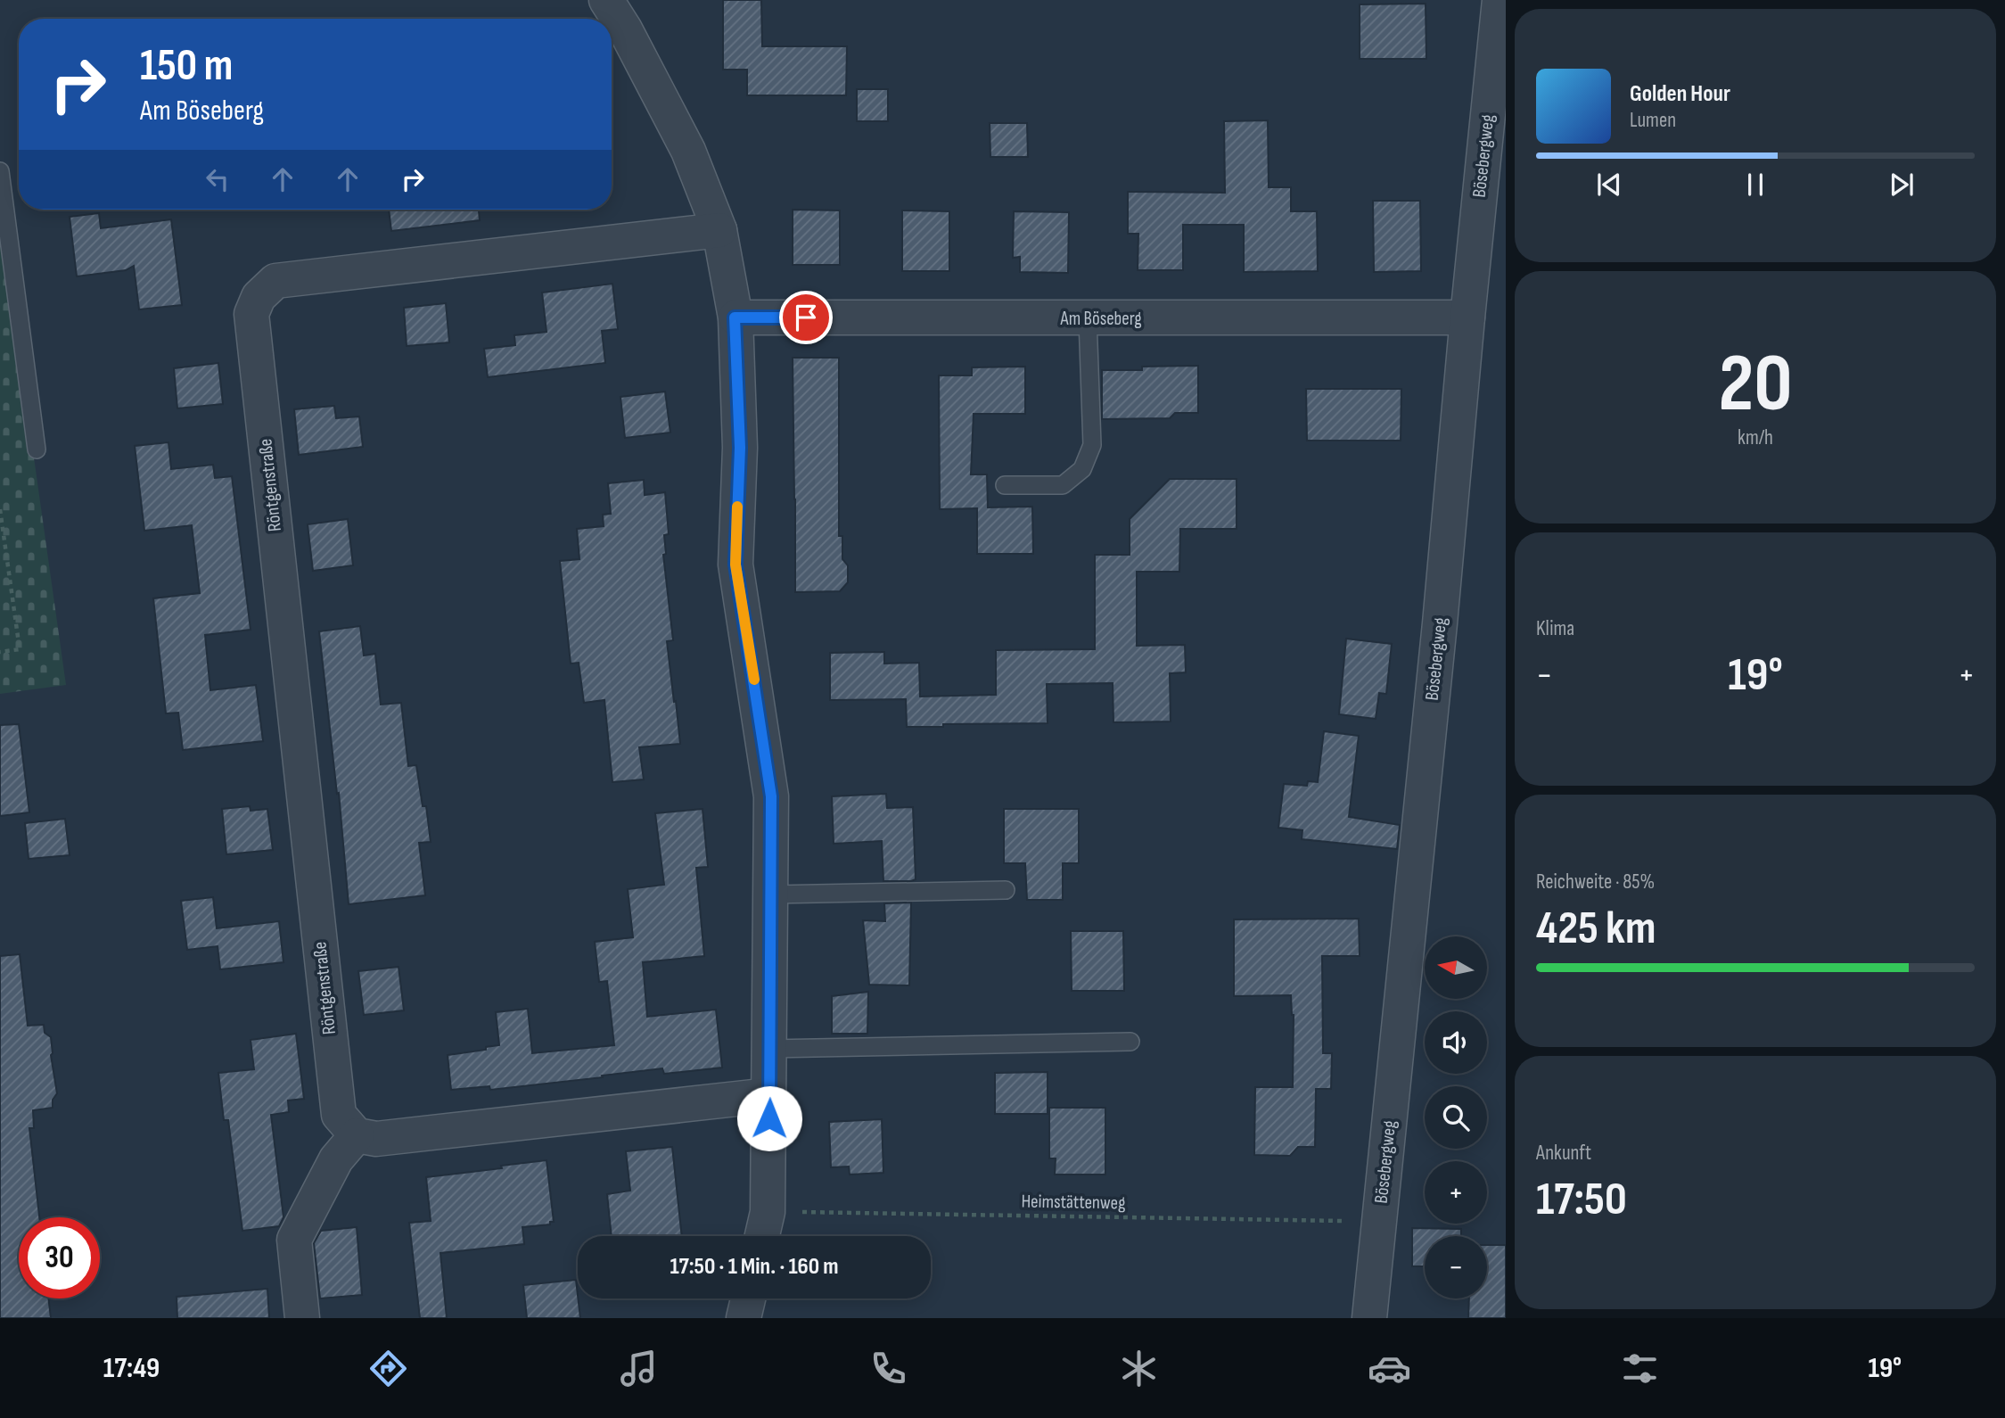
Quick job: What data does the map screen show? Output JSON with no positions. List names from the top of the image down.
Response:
{
  "streets": {
    "street": ["Bösebergweg", "Am Böseberg", "Röntgenstraße"],
    "path": ["Heimstättenweg"]
  },
  "crossings": [
    ["Bösebergweg", "Am Böseberg"],
    ["Bösebergweg", "Heimstättenweg"]
  ],
  "north": "left",
  "page": {
    "turn": ["150 m", "Am Böseberg"],
    "song": ["Golden Hour", "Lumen"],
    "tile": [
      ["20", "km/h"],
      "Klima",
      ["Reichweite · 85%", "425 km"],
      ["Ankunft", "17:50"]
    ],
    "heat": ["−", "19°", "+"],
    "map_buttons": ["+", "−"],
    "limit": "30",
    "trip": "17:50 · 1 Min. · 160 m",
    "tabs": ["17:49", "19°"]
  }
}
